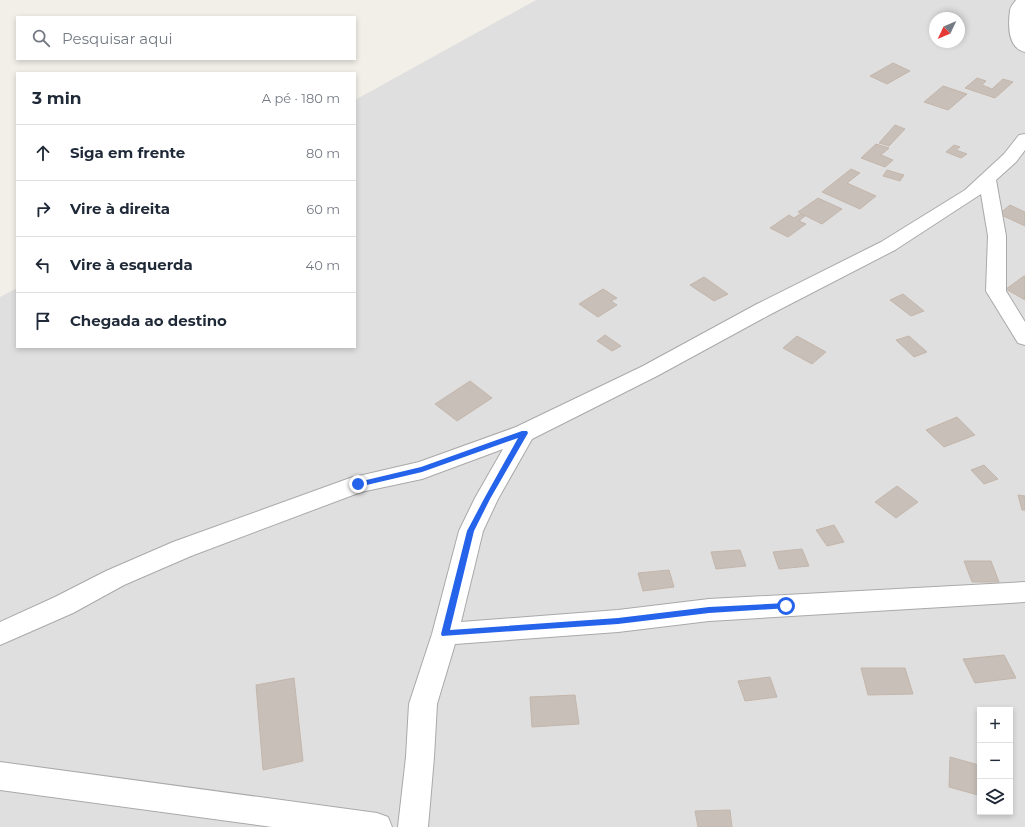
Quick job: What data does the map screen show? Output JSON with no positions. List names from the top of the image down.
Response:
{
  "north": "bottom left",
  "page": {
    "search": "Pesquisar aqui",
    "heading": ["3 min", "A pé · 180 m"],
    "list": [
      ["Siga em frente", "80 m"],
      ["Vire à direita", "60 m"],
      ["Vire à esquerda", "40 m"],
      "Chegada ao destino"
    ],
    "map_buttons": ["+", "−"]
  }
}
